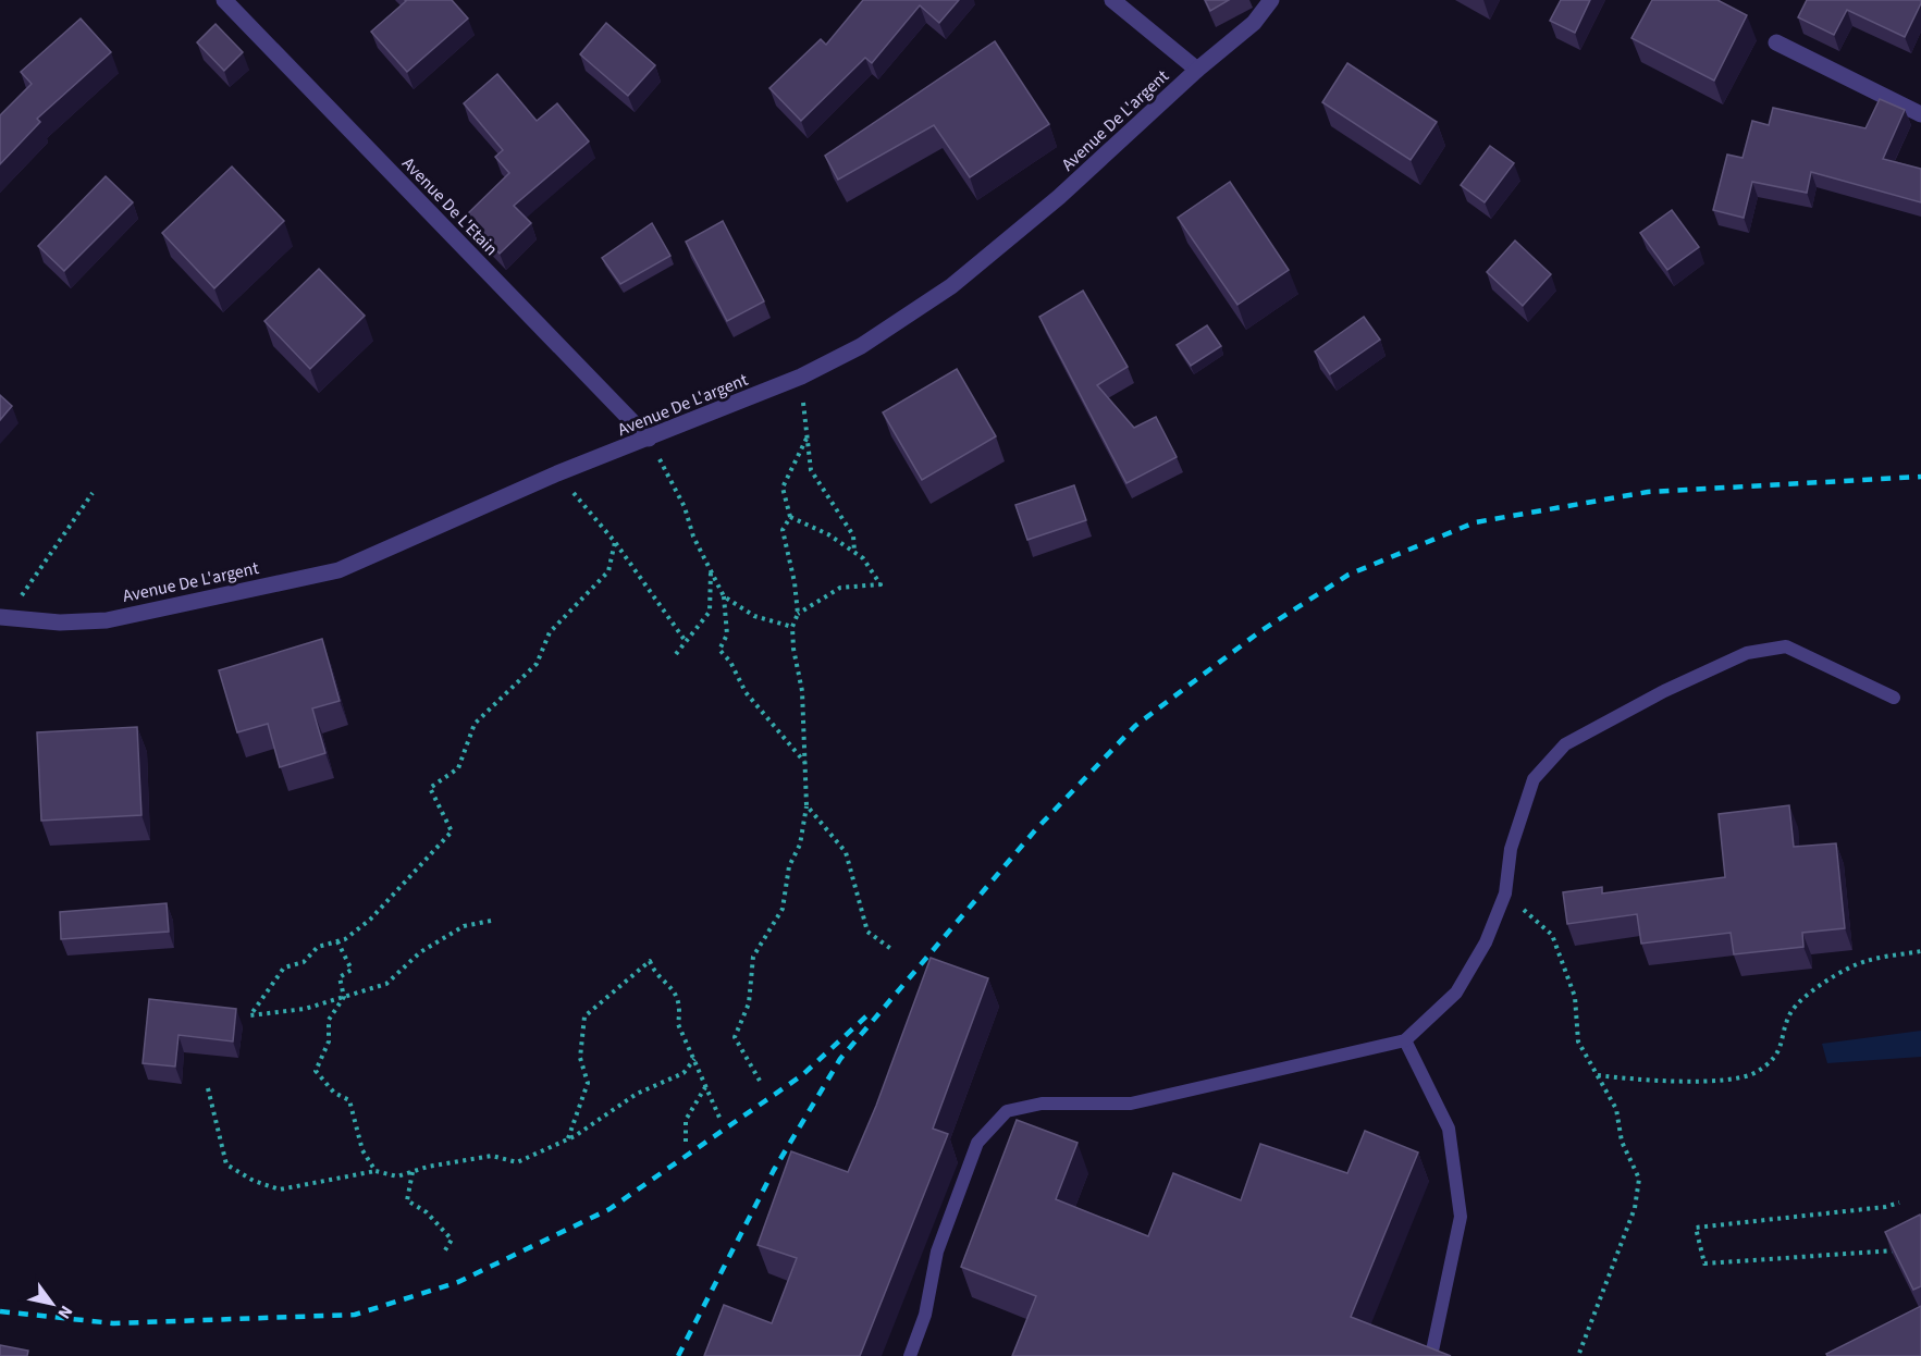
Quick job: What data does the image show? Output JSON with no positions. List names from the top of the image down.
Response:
{
  "streets": {
    "street": ["Avenue De L'argent", "Avenue De L'Etain"]
  },
  "crossings": [
    ["Avenue De L'argent", "Avenue De L'Etain"]
  ],
  "north": "bottom right"
}
